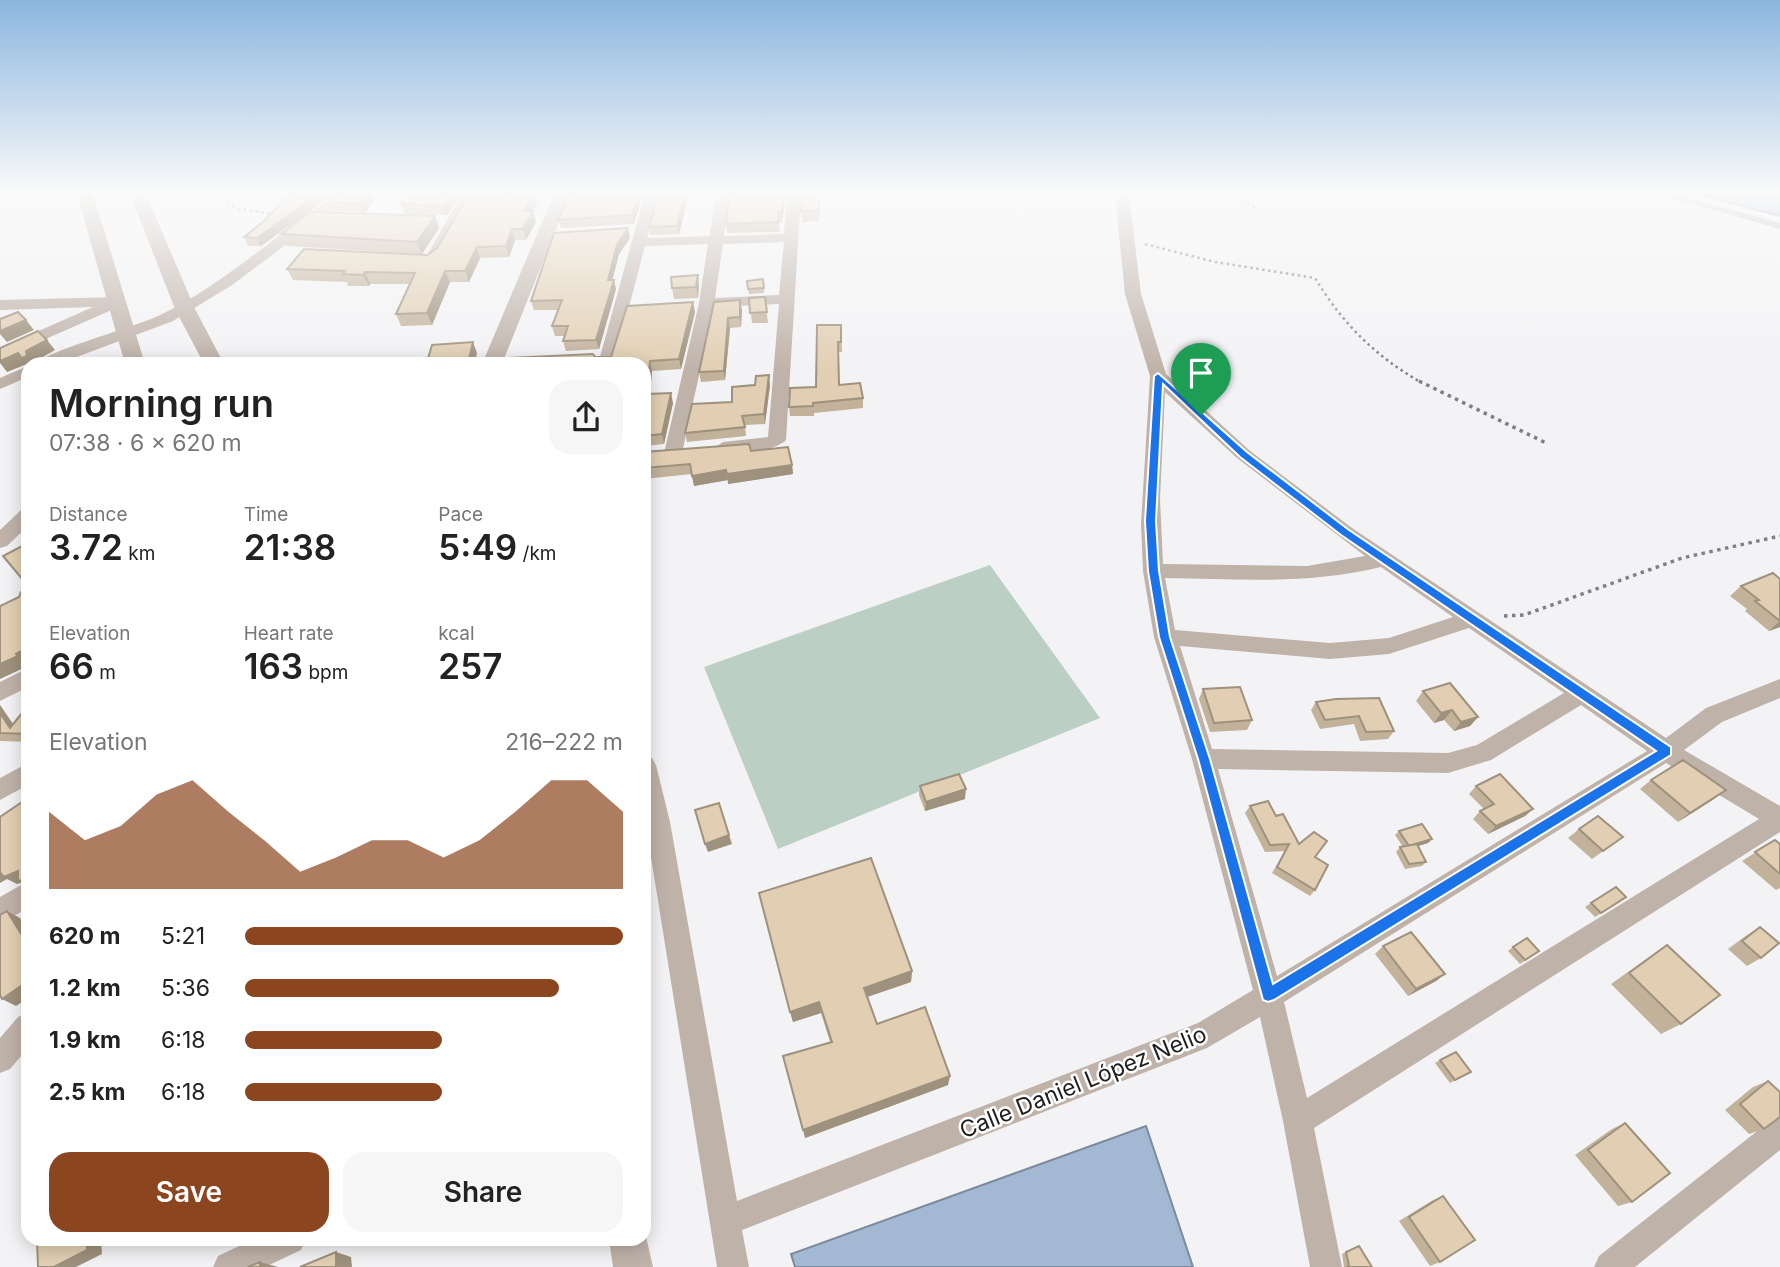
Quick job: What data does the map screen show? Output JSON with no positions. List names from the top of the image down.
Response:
{
  "streets": {
    "street": ["Calle Daniel López Nelio"]
  },
  "page": {
    "heading": ["Morning run", "07:38 · 6 × 620 m"],
    "stats": [
      ["Distance", "3.72 km"],
      ["Time", "21:38"],
      ["Pace", "5:49 /km"],
      ["Elevation", "66 m"],
      ["Heart rate", "163 bpm"],
      ["kcal", "257"]
    ],
    "chart": ["Elevation", "216–222 m"],
    "list": [
      {
        "name": "620 m",
        "note": "5:21"
      },
      {
        "name": "1.2 km",
        "note": "5:36"
      },
      {
        "name": "1.9 km",
        "note": "6:18"
      },
      {
        "name": "2.5 km",
        "note": "6:18"
      }
    ],
    "buttons": ["Save", "Share"]
  }
}
